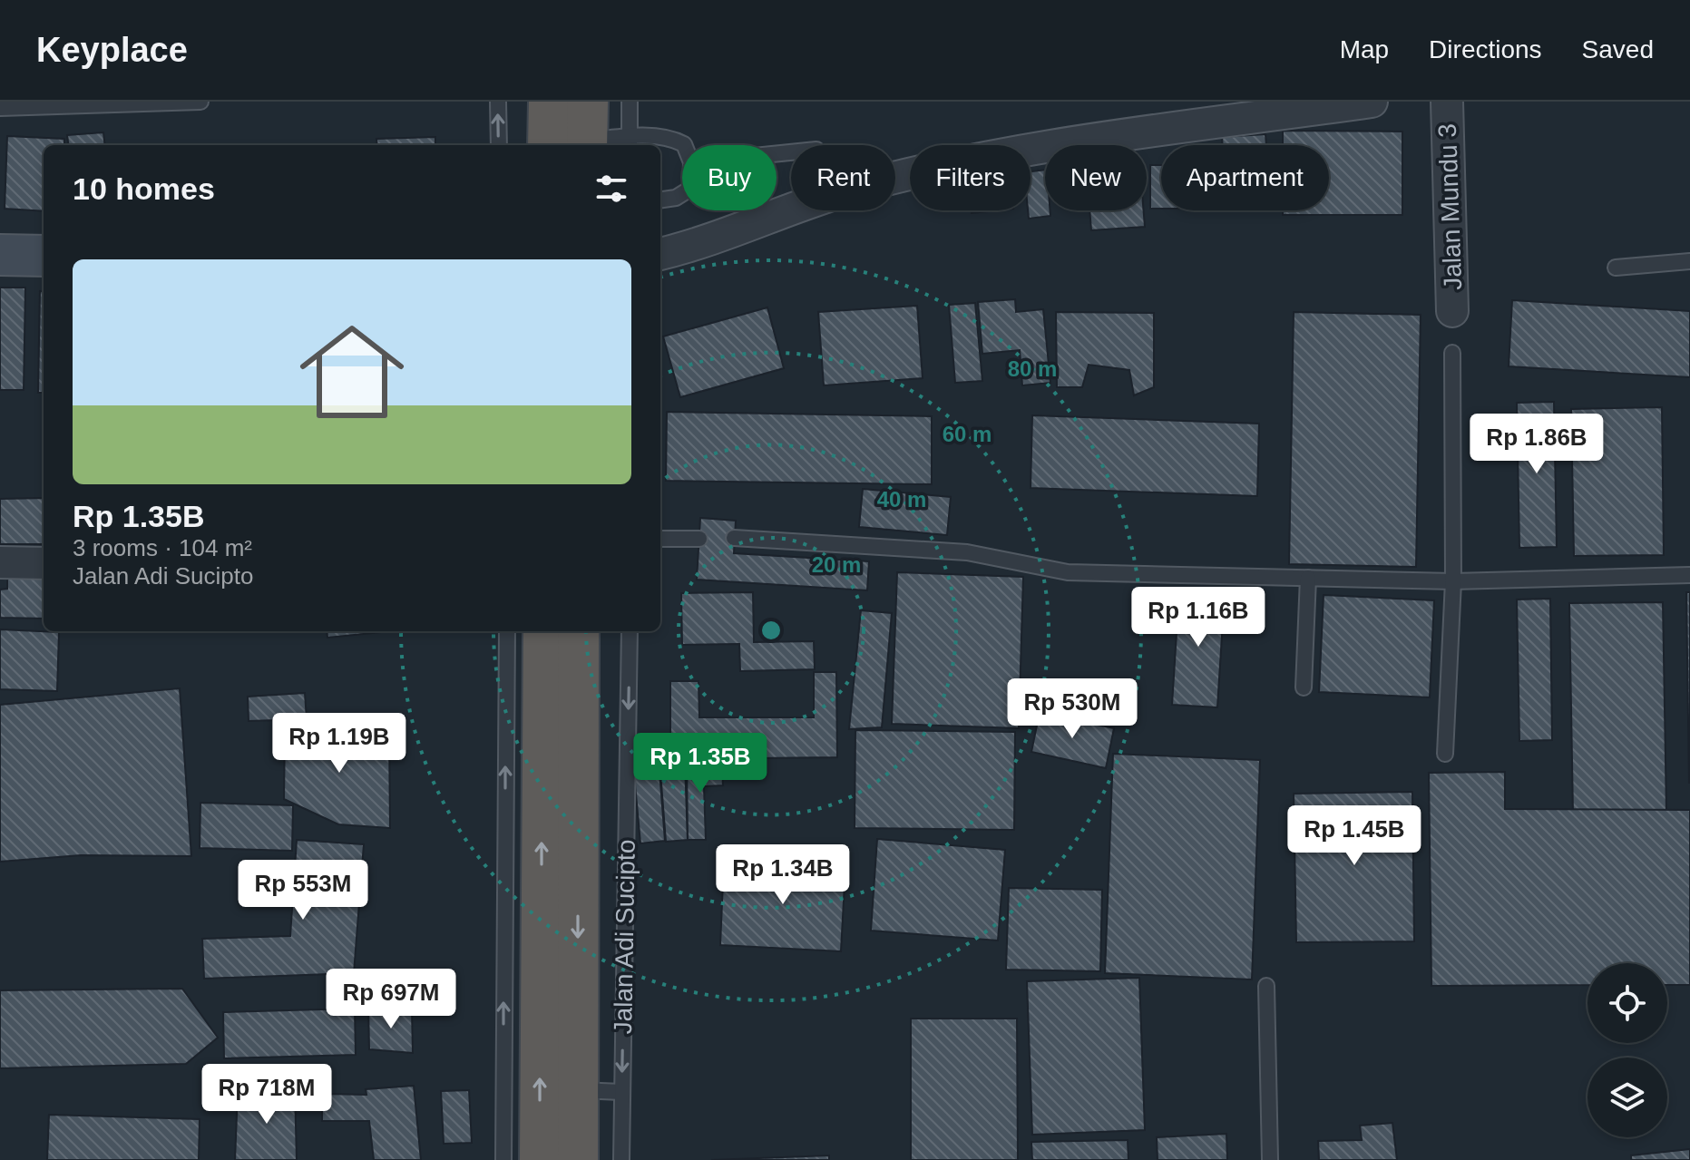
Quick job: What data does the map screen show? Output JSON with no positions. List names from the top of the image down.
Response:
{
  "streets": {
    "highway": ["Jalan Adi Sucipto"],
    "street": ["Jalan Mundu 3"]
  },
  "page": {
    "header": "Keyplace",
    "nav": ["Map", "Directions", "Saved"],
    "chip": [
      "Buy",
      "Rent",
      "Filters",
      "New",
      "Apartment"
    ],
    "heading": "10 homes",
    "list": [
      {
        "name": "Rp 1.35B",
        "note": "3 rooms · 104 m² · Jalan Adi Sucipto"
      }
    ],
    "price": [
      "Rp 1.86B",
      "Rp 1.16B",
      "Rp 530M",
      "Rp 1.19B",
      "Rp 1.35B",
      "Rp 1.45B",
      "Rp 1.34B",
      "Rp 553M",
      "Rp 697M",
      "Rp 718M"
    ]
  },
  "rings": [
    "80 m",
    "60 m",
    "40 m",
    "20 m"
  ]
}
